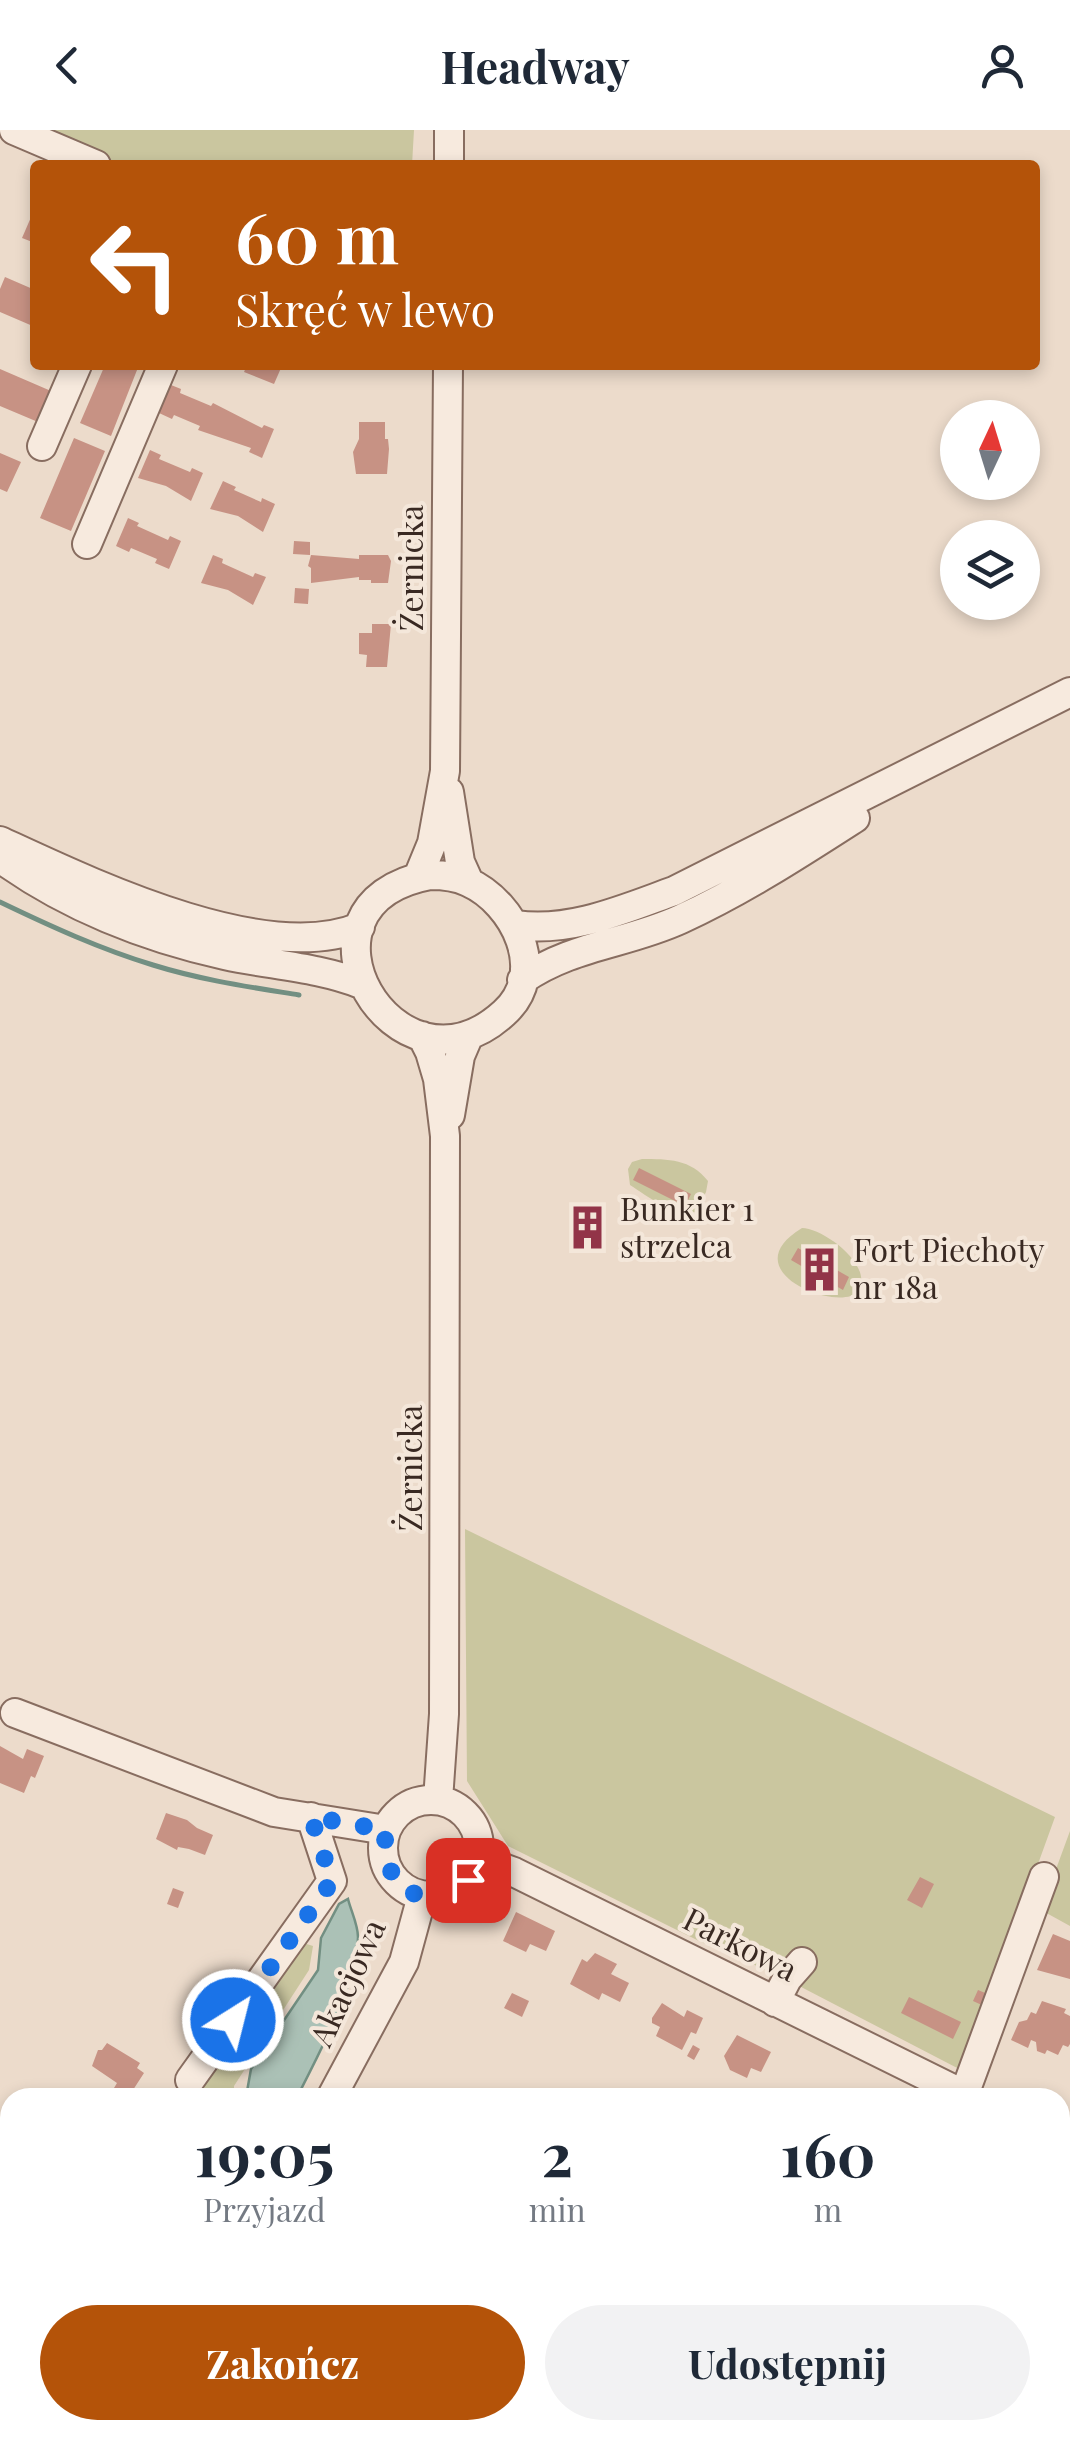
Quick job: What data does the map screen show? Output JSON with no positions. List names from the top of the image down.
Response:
{
  "streets": {
    "street": ["Żernicka", "Parkowa", "Akacjowa"]
  },
  "crossings": [
    ["Żernicka", "Parkowa"],
    ["Żernicka", "Akacjowa"],
    ["Parkowa", "Akacjowa"]
  ],
  "places": {
    "building": ["Bunkier 1 strzelca", "Fort Piechoty nr 18a"]
  },
  "north": "top",
  "page": {
    "header": "Headway",
    "turn": ["60 m", "Skręć w lewo"],
    "eta": [
      "19:05",
      "Przyjazd",
      "2",
      "min",
      "160",
      "m"
    ],
    "buttons": ["Zakończ", "Udostępnij"]
  }
}
